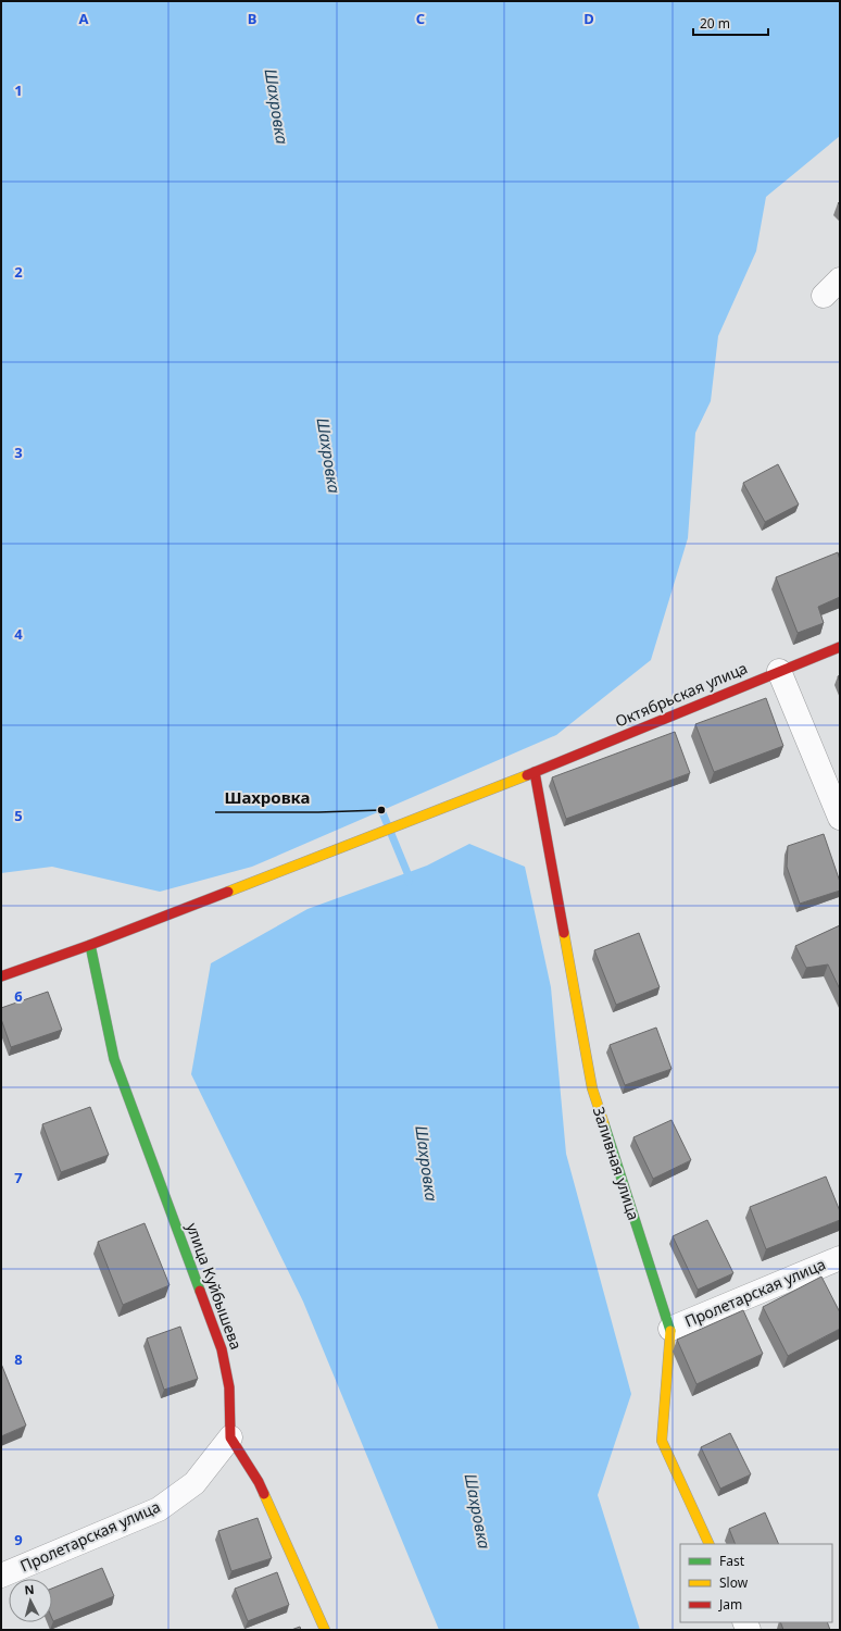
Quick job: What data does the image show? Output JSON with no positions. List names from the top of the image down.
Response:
{
  "streets": {
    "street": [
      "Октябрьская улица",
      "Заливная улица",
      "улица Куйбышева",
      "Пролетарская улица"
    ]
  },
  "crossings": [
    ["Октябрьская улица", "Заливная улица"],
    ["Октябрьская улица", "улица Куйбышева"],
    ["Заливная улица", "Пролетарская улица"],
    ["улица Куйбышева", "Пролетарская улица"]
  ],
  "water": ["Шахровка"],
  "places": ["Шахровка"],
  "legend": ["Fast", "Slow", "Jam"],
  "scale_bar": "20 m",
  "north": "top",
  "grid": {
    "columns": [
      "A",
      "B",
      "C",
      "D"
    ],
    "rows": [
      "1",
      "2",
      "3",
      "4",
      "5",
      "6",
      "7",
      "8",
      "9"
    ]
  }
}
